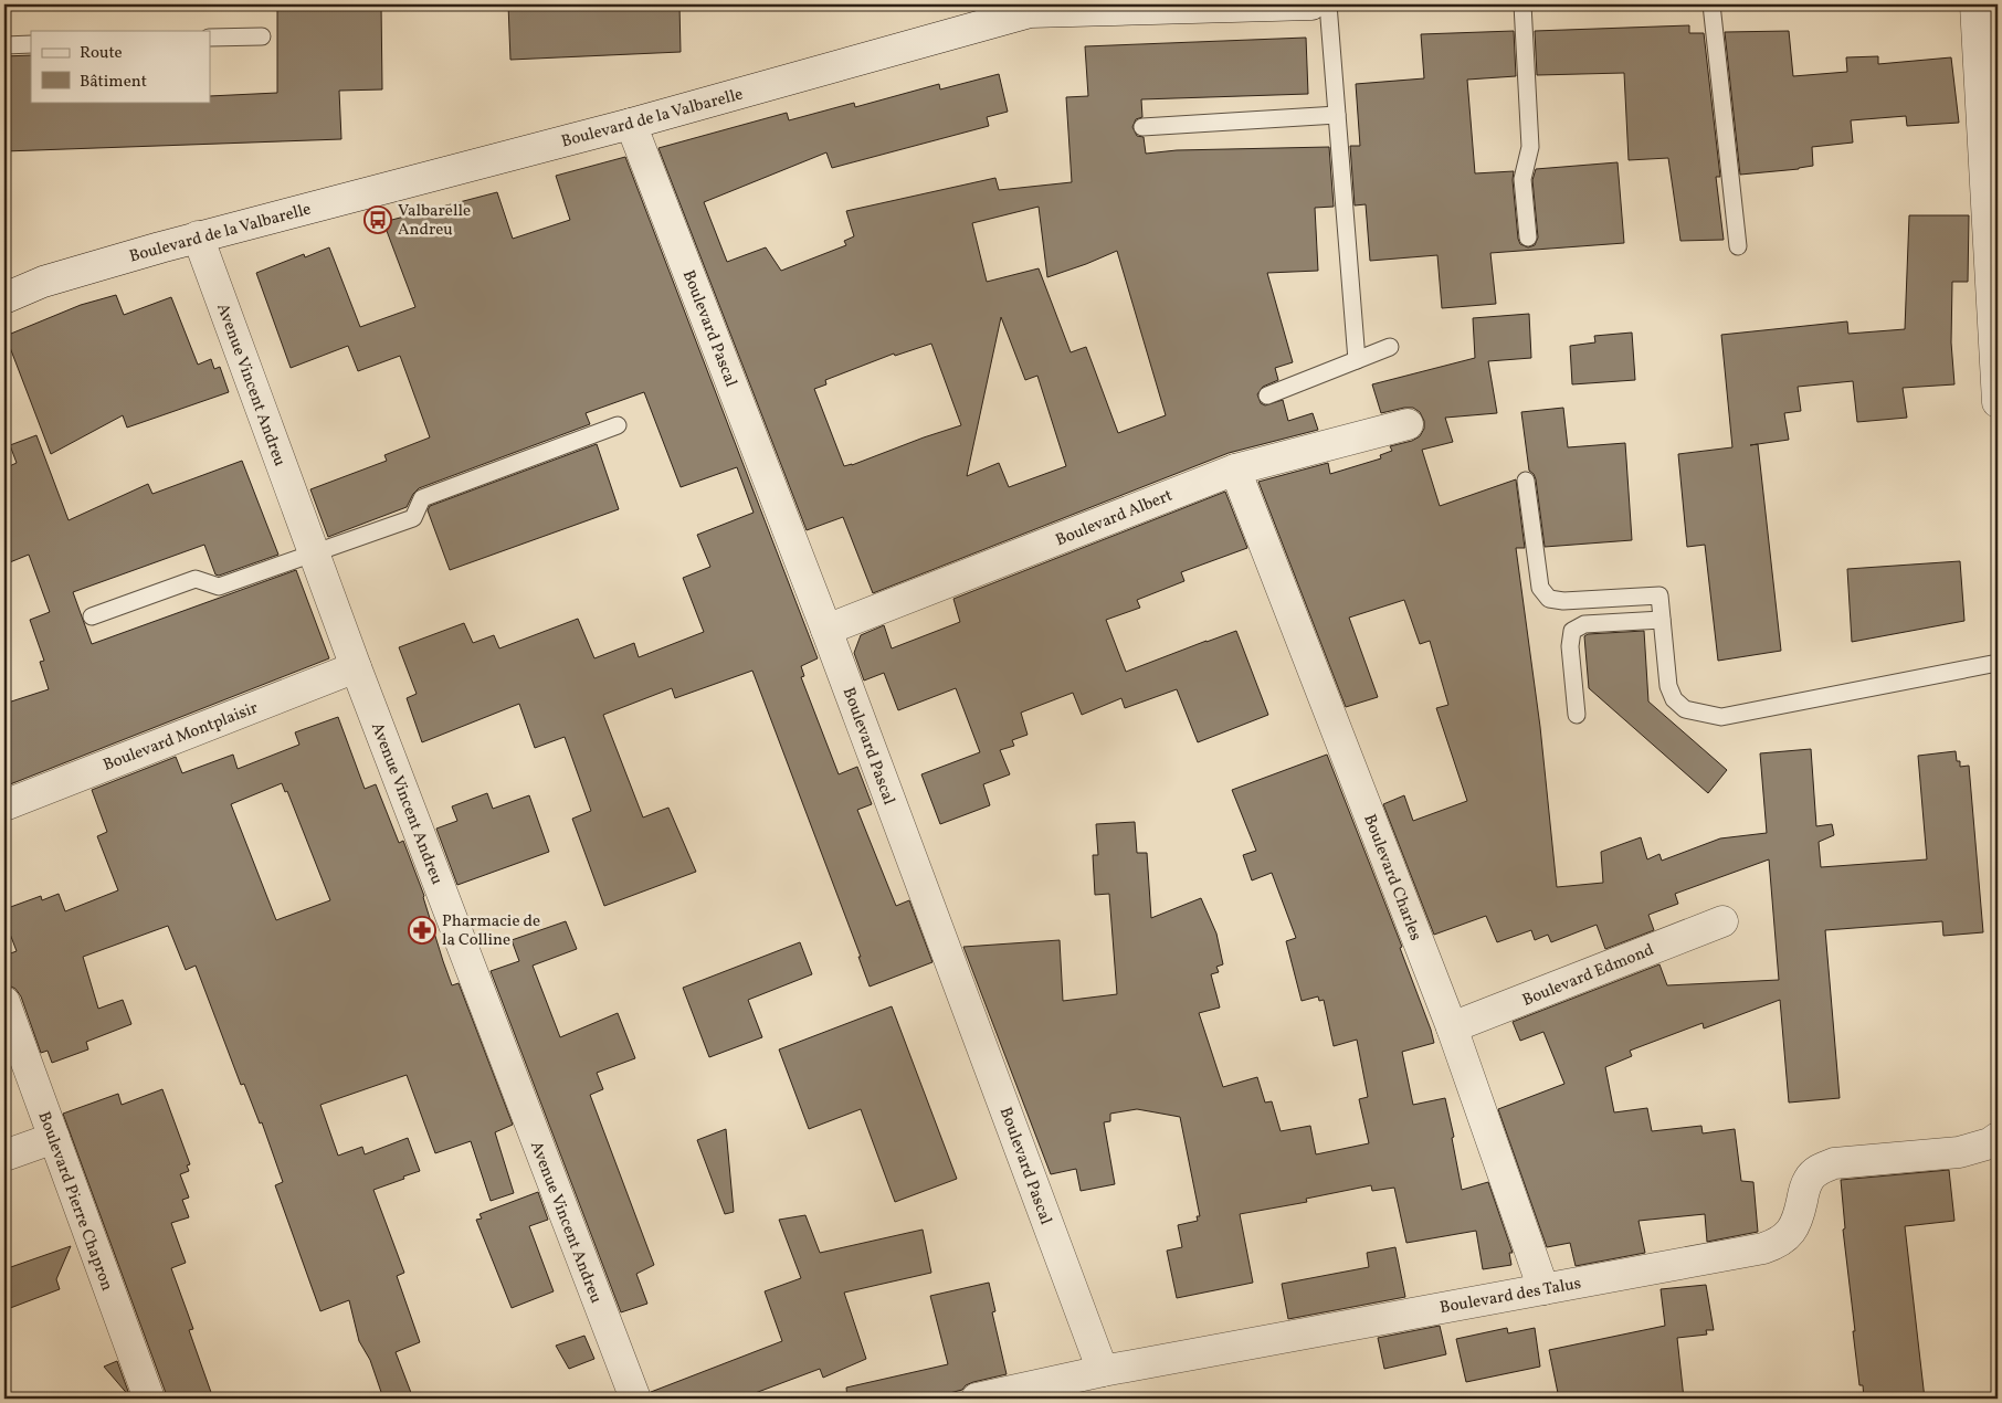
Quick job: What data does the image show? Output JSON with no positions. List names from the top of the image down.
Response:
{
  "streets": {
    "street": [
      "Boulevard de la Valbarelle",
      "Boulevard Pascal",
      "Avenue Vincent Andreu",
      "Boulevard Albert",
      "Boulevard Montplaisir",
      "Boulevard Charles",
      "Boulevard Edmond",
      "Boulevard Pierre Chapron",
      "Boulevard des Talus"
    ]
  },
  "crossings": [
    ["Boulevard de la Valbarelle", "Boulevard Pascal"],
    ["Boulevard de la Valbarelle", "Avenue Vincent Andreu"],
    ["Boulevard Pascal", "Boulevard Albert"],
    ["Boulevard Pascal", "Boulevard des Talus"],
    ["Avenue Vincent Andreu", "Boulevard Montplaisir"],
    ["Boulevard Albert", "Boulevard Charles"],
    ["Boulevard Charles", "Boulevard Edmond"],
    ["Boulevard Charles", "Boulevard des Talus"]
  ],
  "places": {
    "bus stop": ["Valbarelle Andreu"],
    "pharmacy": ["Pharmacie de la Colline"]
  },
  "legend": ["Route", "Bâtiment"]
}
